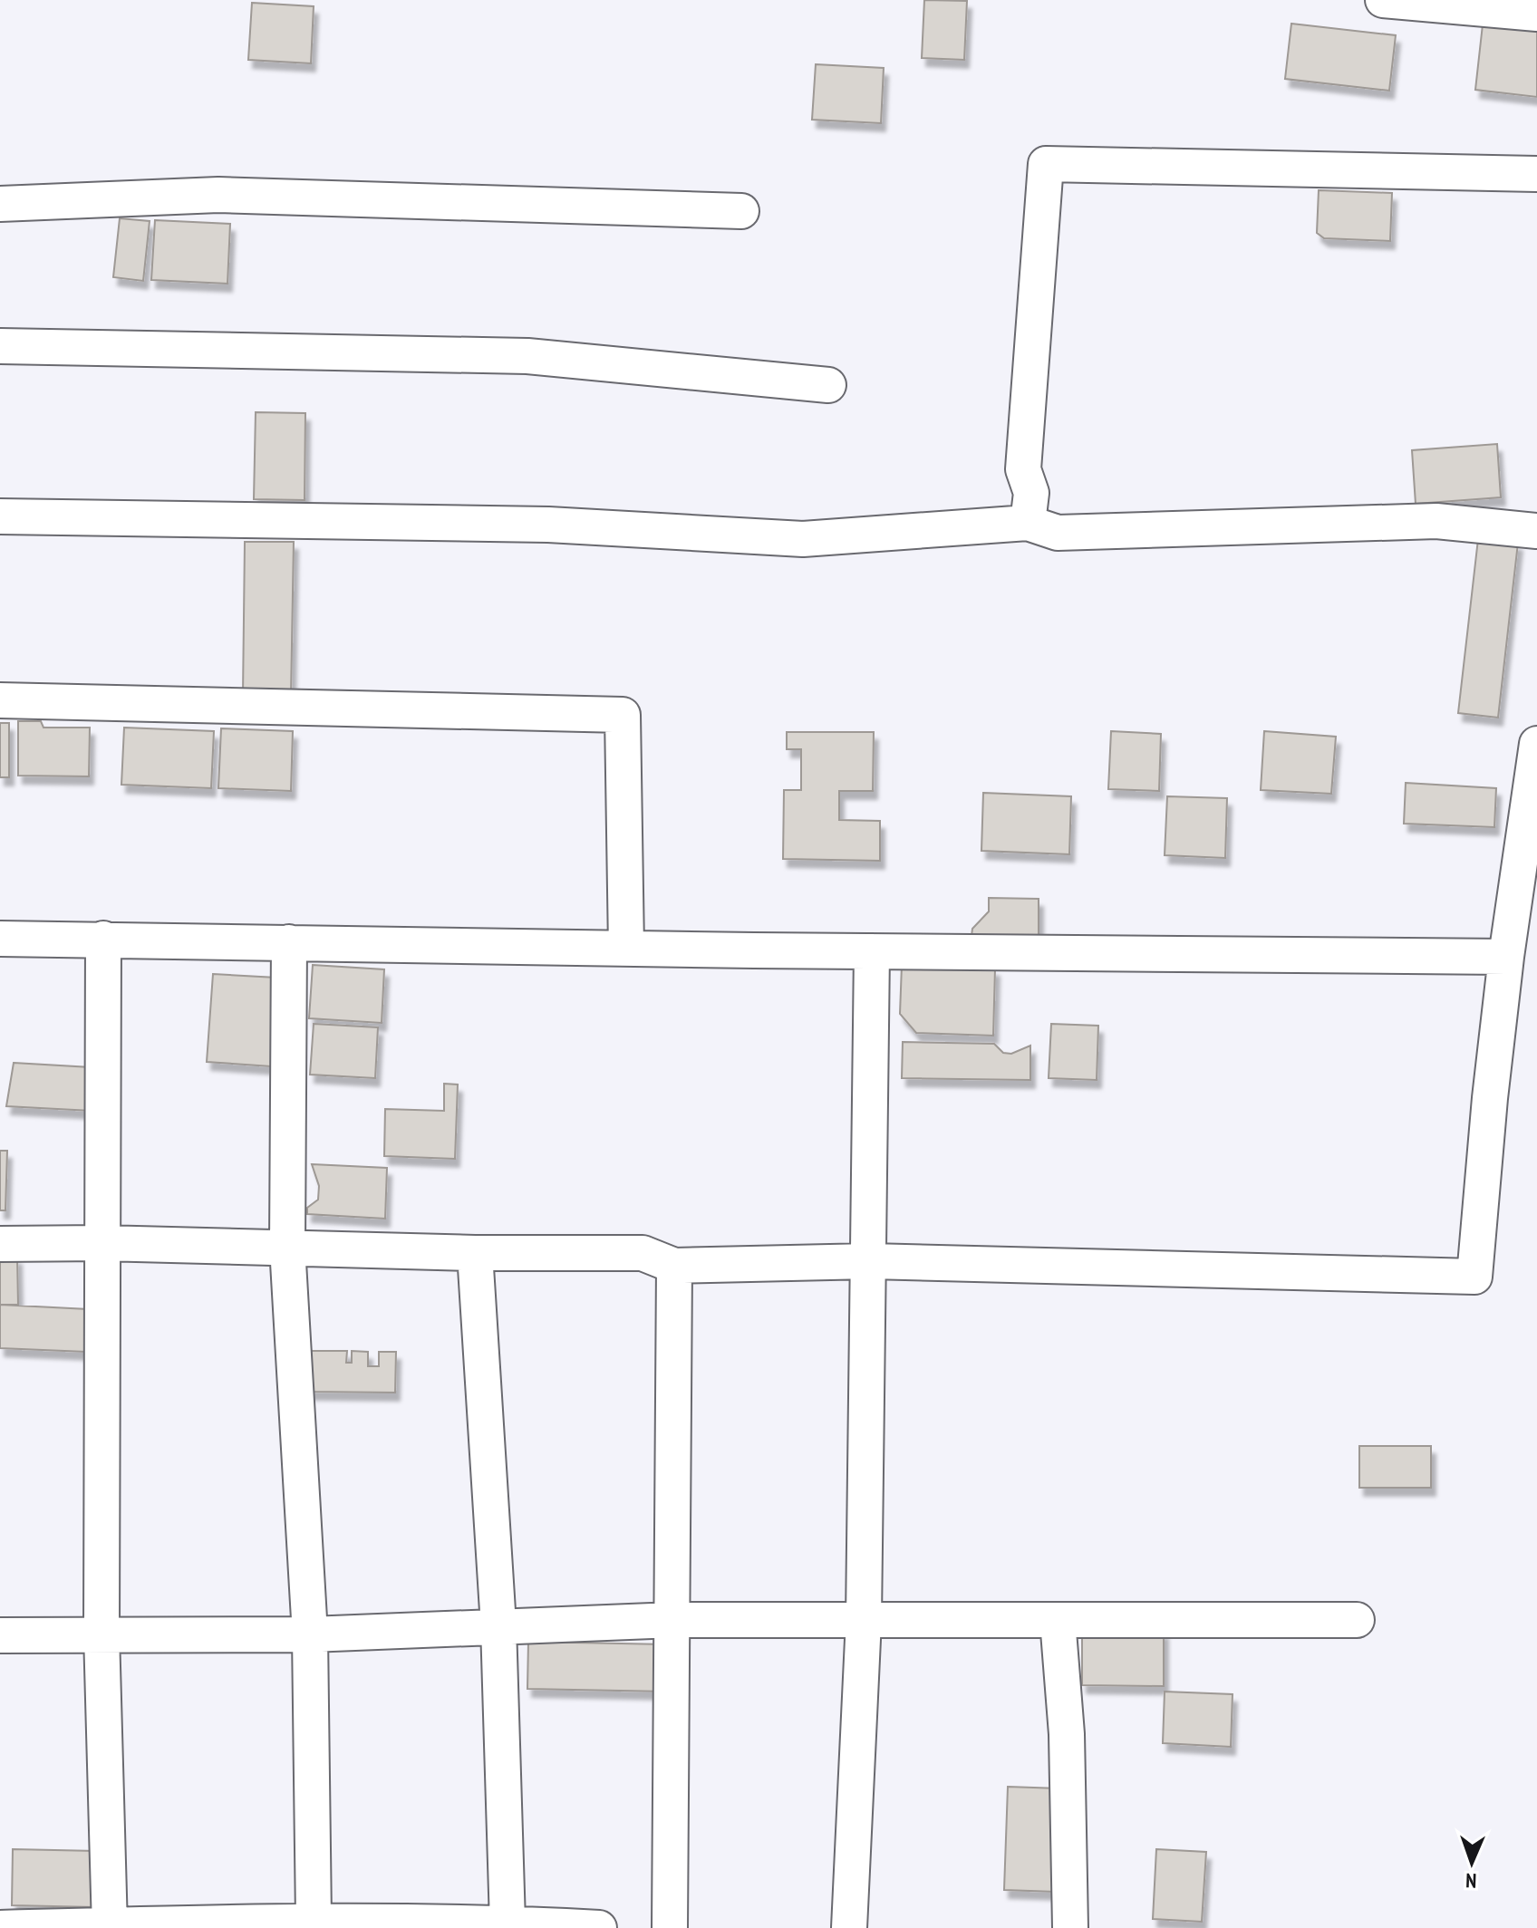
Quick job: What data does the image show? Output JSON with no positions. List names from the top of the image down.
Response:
{
  "north": "bottom"
}
